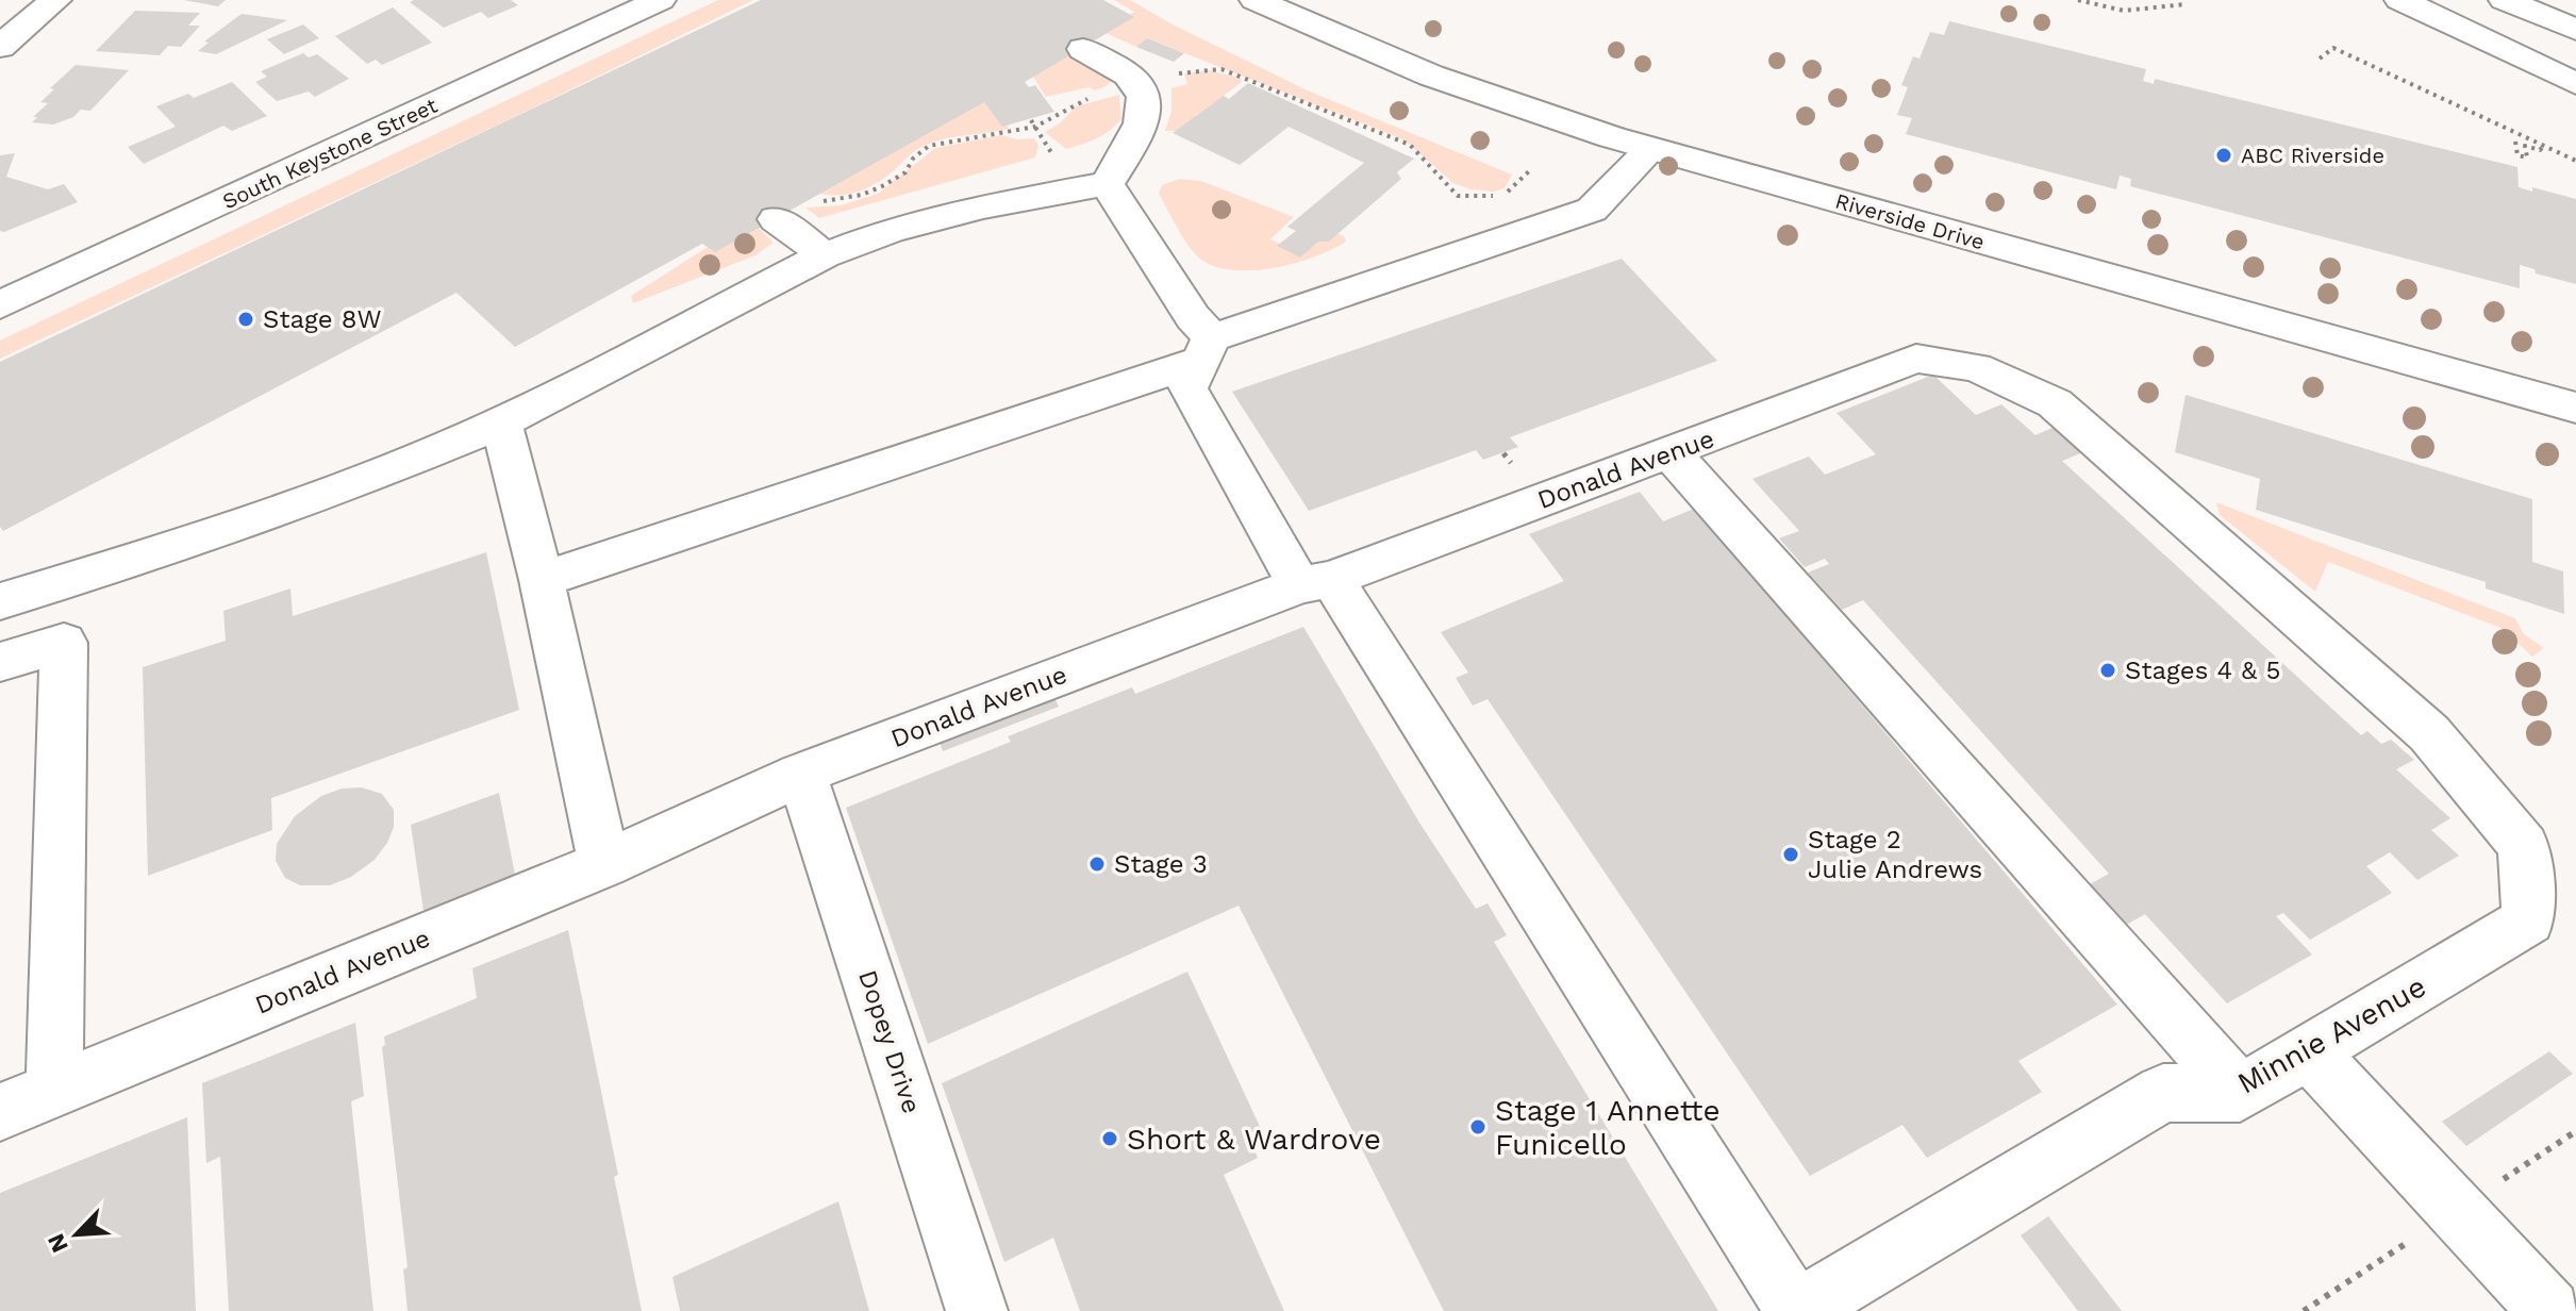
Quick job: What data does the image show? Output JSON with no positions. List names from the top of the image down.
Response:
{
  "streets": {
    "main road": [
      "South Keystone Street",
      "Riverside Drive",
      "Donald Avenue",
      "Minnie Avenue",
      "Dopey Drive"
    ]
  },
  "crossings": [
    ["Donald Avenue", "Minnie Avenue"],
    ["Donald Avenue", "Dopey Drive"]
  ],
  "places": [
    "ABC Riverside",
    "Stage 8W",
    "Stages 4 & 5",
    "Stage 2 Julie Andrews",
    "Stage 3",
    "Stage 1 Annette Funicello",
    "Short & Wardrove"
  ],
  "north": "bottom left"
}
